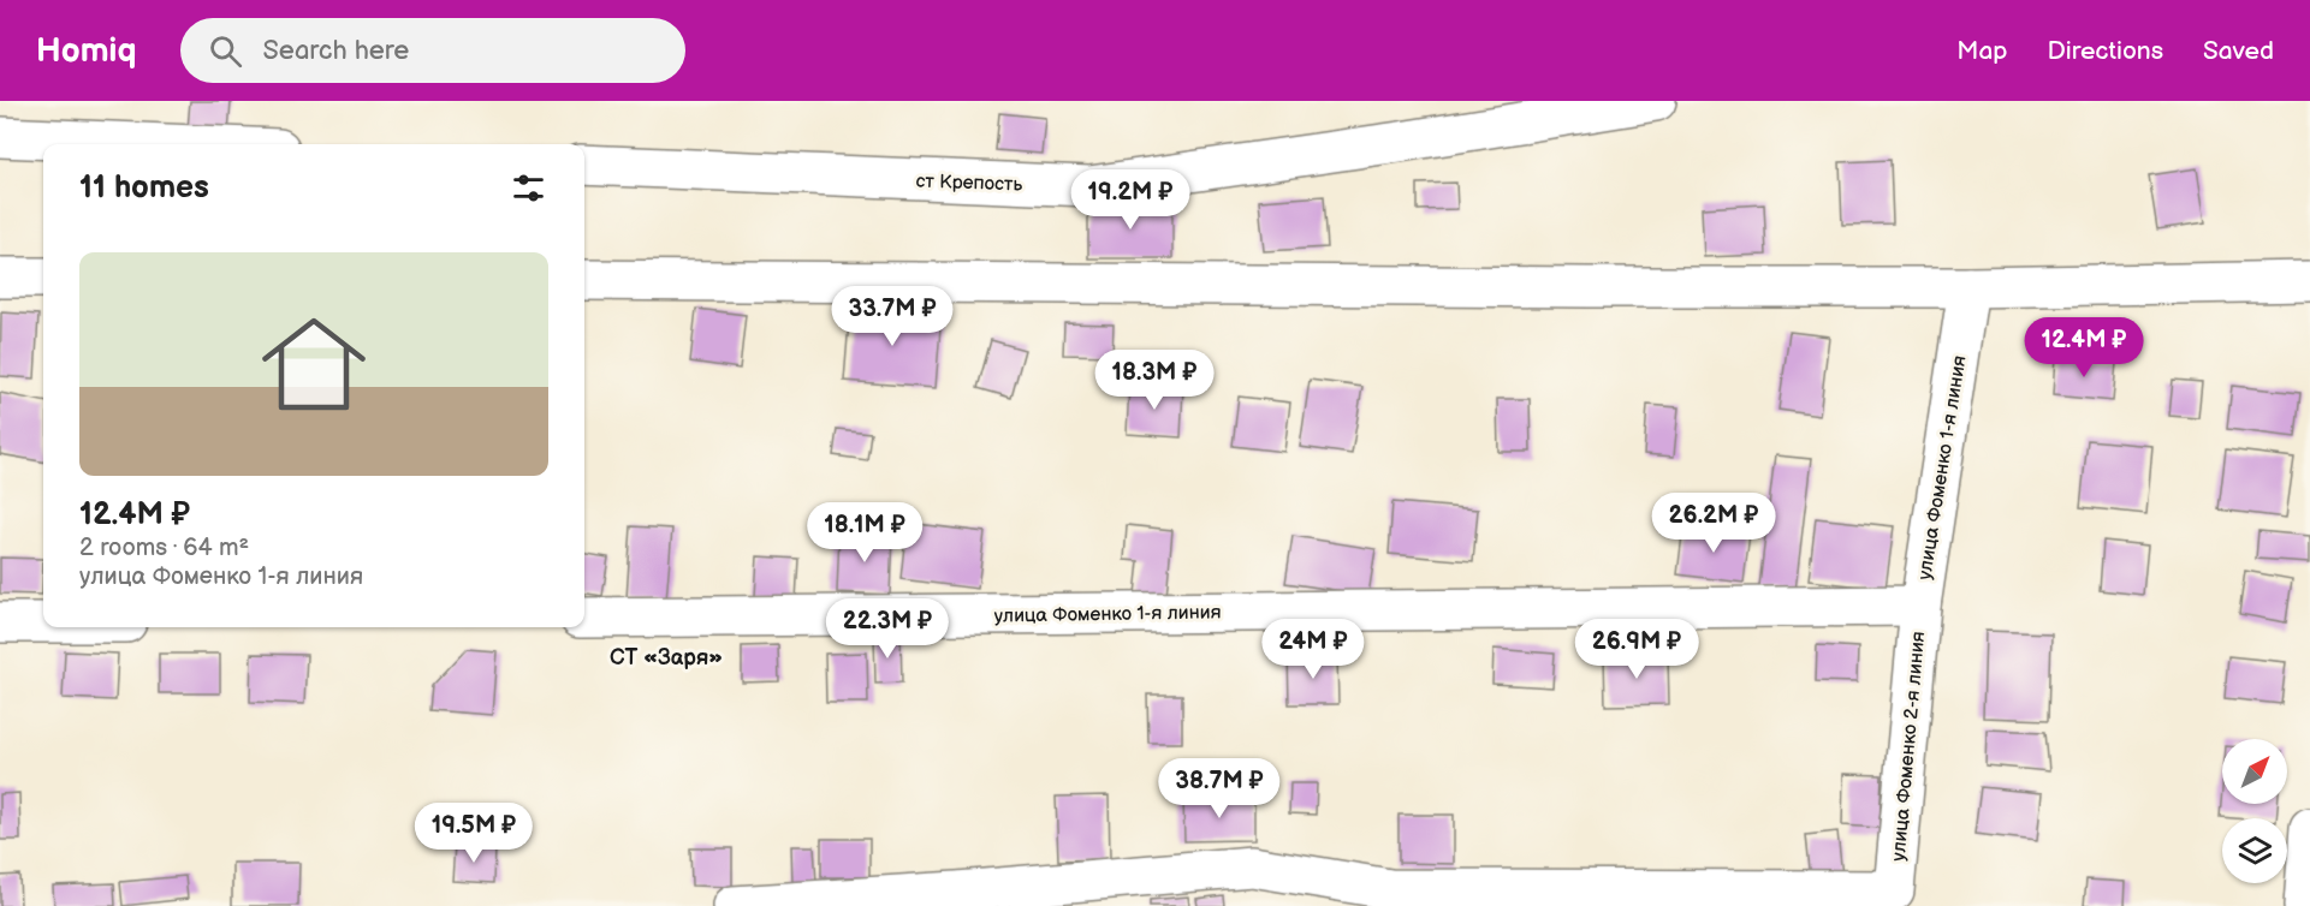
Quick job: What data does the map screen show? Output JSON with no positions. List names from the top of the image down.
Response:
{
  "streets": {
    "street": ["ст Крепость", "улица Фоменко 1-я линия", "улица Фоменко 2-я линия"]
  },
  "crossings": [
    ["улица Фоменко 1-я линия", "улица Фоменко 2-я линия"]
  ],
  "districts": ["СТ «Заря»"],
  "north": "top right",
  "page": {
    "header": "Homiq",
    "search": "Search here",
    "nav": ["Map", "Directions", "Saved"],
    "heading": "11 homes",
    "price": [
      "19.2M ₽",
      "33.7M ₽",
      "12.4M ₽",
      "18.3M ₽",
      "26.2M ₽",
      "18.1M ₽",
      "22.3M ₽",
      "24M ₽",
      "26.9M ₽",
      "38.7M ₽",
      "19.5M ₽"
    ],
    "list": [
      {
        "name": "12.4M ₽",
        "note": "2 rooms · 64 m² · улица Фоменко 1-я линия"
      }
    ]
  }
}
